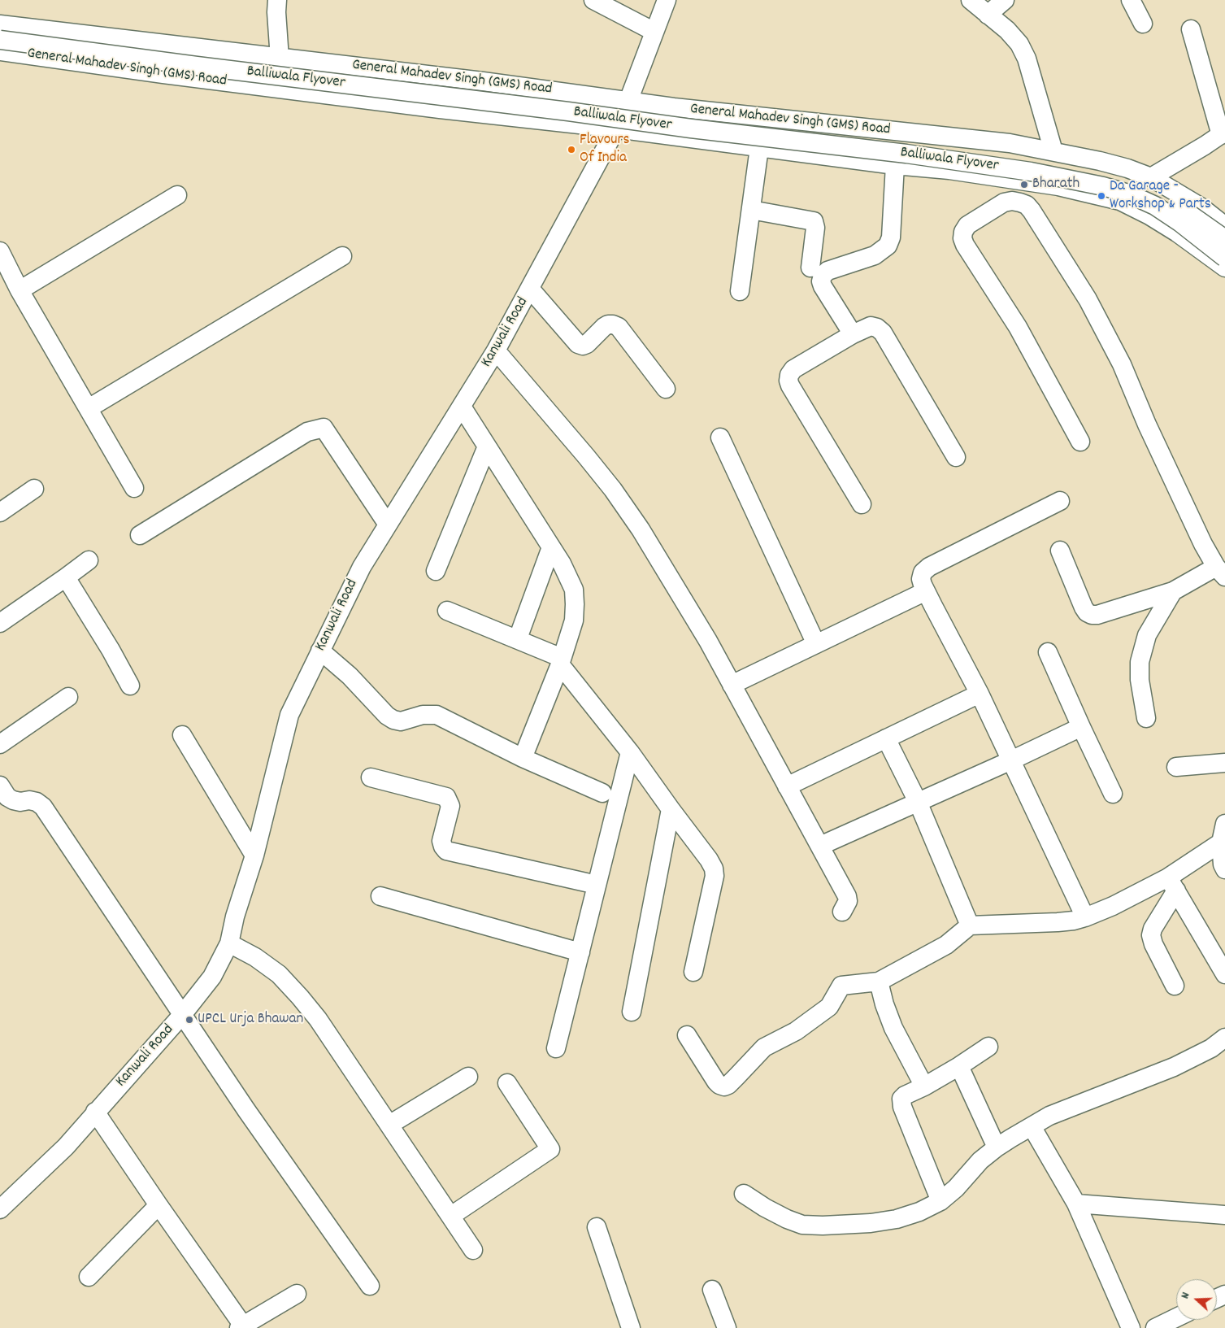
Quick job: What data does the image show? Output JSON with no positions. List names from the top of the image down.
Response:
{
  "streets": {
    "street": ["General Mahadev Singh (GMS) Road", "Balliwala Flyover", "Kanwali Road"]
  },
  "crossings": [
    ["General Mahadev Singh (GMS) Road", "Kanwali Road"]
  ],
  "places": [
    "Flavours Of India",
    "Bharath",
    "Da Garage - Workshop & Parts",
    "UPCL Urja Bhawan"
  ],
  "north": "left"
}
